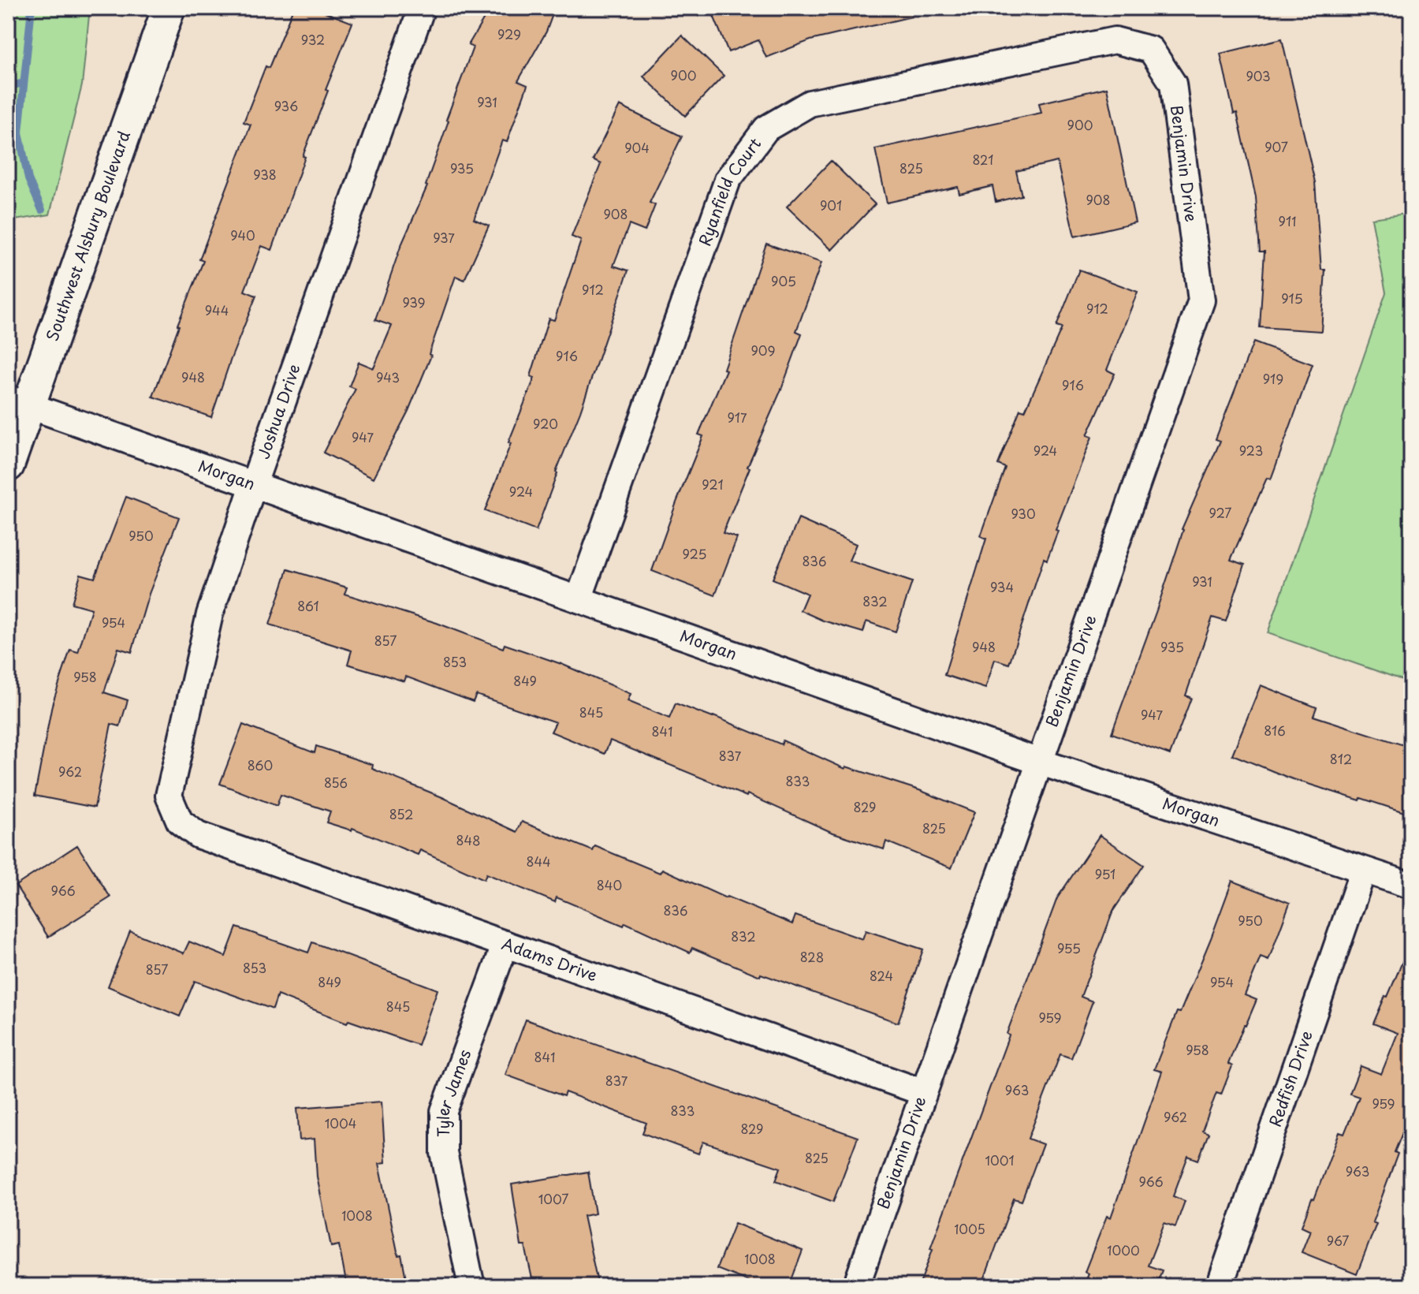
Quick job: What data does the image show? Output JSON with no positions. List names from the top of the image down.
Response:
{
  "streets": {
    "main road": ["Southwest Alsbury Boulevard"],
    "street": [
      "Benjamin Drive",
      "Ryanfield Court",
      "Joshua Drive",
      "Morgan",
      "Adams Drive",
      "Redfish Drive",
      "Tyler James"
    ]
  },
  "crossings": [
    ["Benjamin Drive", "Ryanfield Court"],
    ["Benjamin Drive", "Morgan"],
    ["Benjamin Drive", "Adams Drive"],
    ["Ryanfield Court", "Morgan"],
    ["Southwest Alsbury Boulevard", "Morgan"],
    ["Joshua Drive", "Morgan"],
    ["Joshua Drive", "Adams Drive"],
    ["Morgan", "Redfish Drive"],
    ["Adams Drive", "Tyler James"]
  ],
  "house_numbers": [
    "929",
    "932",
    "900",
    "903",
    "931",
    "936",
    "900",
    "907",
    "904",
    "821",
    "935",
    "825",
    "938",
    "908",
    "901",
    "908",
    "911",
    "940",
    "937",
    "905",
    "912",
    "915",
    "939",
    "912",
    "944",
    "909",
    "916",
    "948",
    "943",
    "919",
    "916",
    "917",
    "920",
    "947",
    "924",
    "923",
    "921",
    "924",
    "927",
    "930",
    "950",
    "925",
    "836",
    "931",
    "934",
    "832",
    "861",
    "954",
    "857",
    "948",
    "935",
    "853",
    "958",
    "849",
    "845",
    "947",
    "816",
    "841",
    "837",
    "812",
    "860",
    "962",
    "833",
    "856",
    "829",
    "852",
    "825",
    "848",
    "844",
    "951",
    "840",
    "966",
    "836",
    "950",
    "832",
    "955",
    "828",
    "853",
    "857",
    "824",
    "849",
    "954",
    "845",
    "959",
    "958",
    "841",
    "837",
    "963",
    "959",
    "833",
    "962",
    "1004",
    "829",
    "825",
    "1001",
    "963",
    "966",
    "1007",
    "1008",
    "1005",
    "967",
    "1000",
    "1008"
  ]
}
